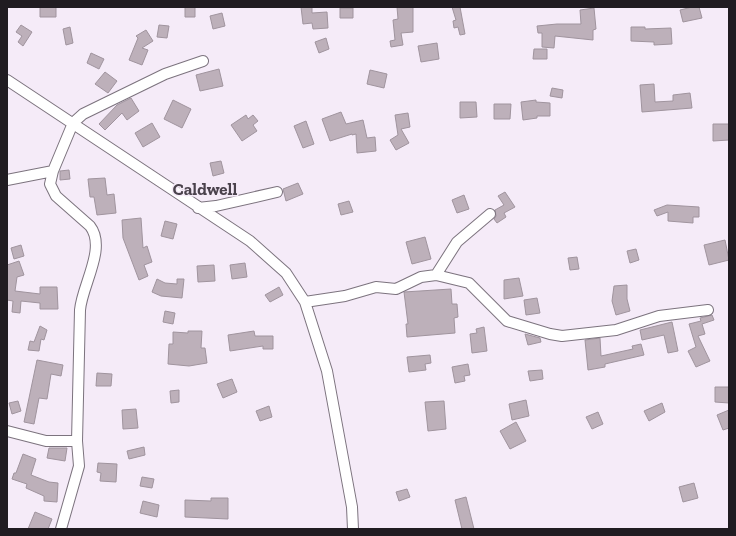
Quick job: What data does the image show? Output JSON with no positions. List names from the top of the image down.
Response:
{
  "districts": ["Caldwell"]
}
